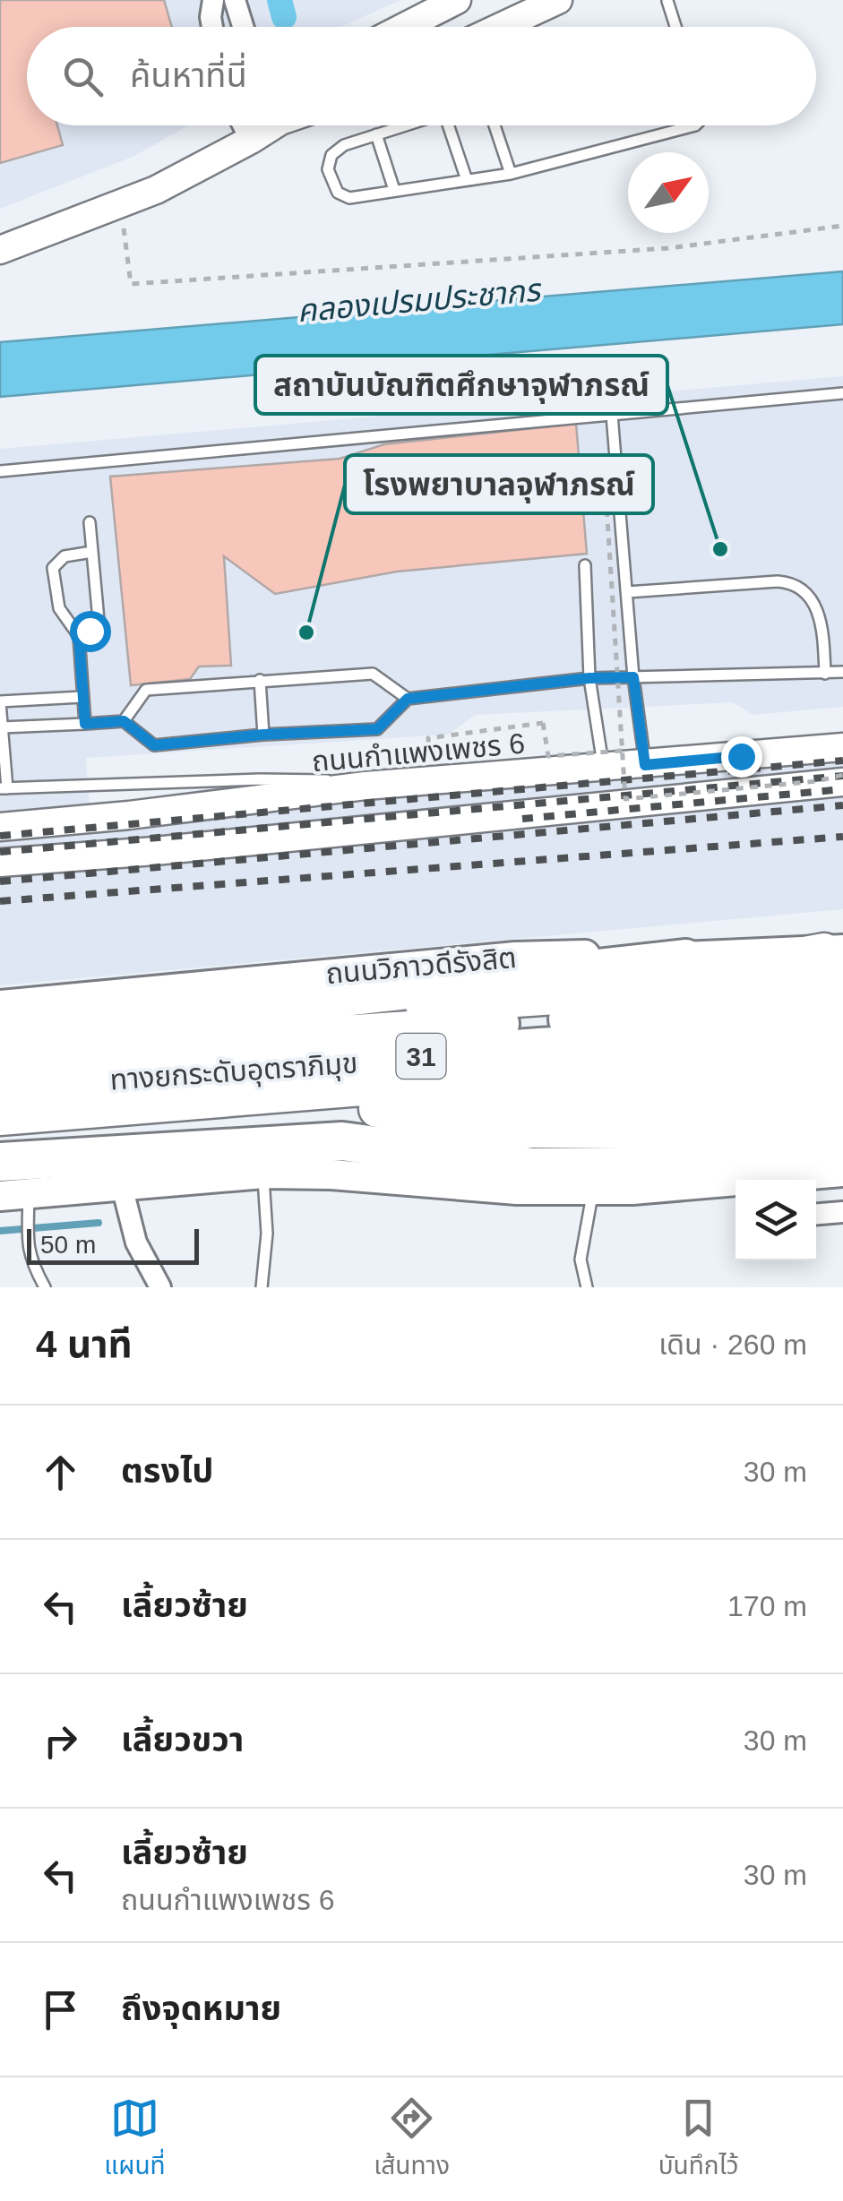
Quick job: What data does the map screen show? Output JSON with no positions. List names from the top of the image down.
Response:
{
  "streets": {
    "highway": ["ถนนวิภาวดีรังสิต", "31", "ทางยกระดับอุตราภิมุข"],
    "street": ["ถนนกำแพงเพชร 6"]
  },
  "water": ["คลองเปรมประชากร"],
  "places": ["สถาบันบัณฑิตศึกษาจุฬาภรณ์", "โรงพยาบาลจุฬาภรณ์"],
  "scale_bar": "50 m",
  "north": "top right",
  "page": {
    "search": "ค้นหาที่นี่",
    "scale": "50 m",
    "heading": ["4 นาที", "เดิน · 260 m"],
    "list": [
      ["ตรงไป", "30 m"],
      ["เลี้ยวซ้าย", "170 m"],
      ["เลี้ยวขวา", "30 m"],
      ["เลี้ยวซ้าย", "ถนนกำแพงเพชร 6", "30 m"],
      "ถึงจุดหมาย"
    ],
    "nav": ["แผนที่", "เส้นทาง", "บันทึกไว้"]
  }
}
